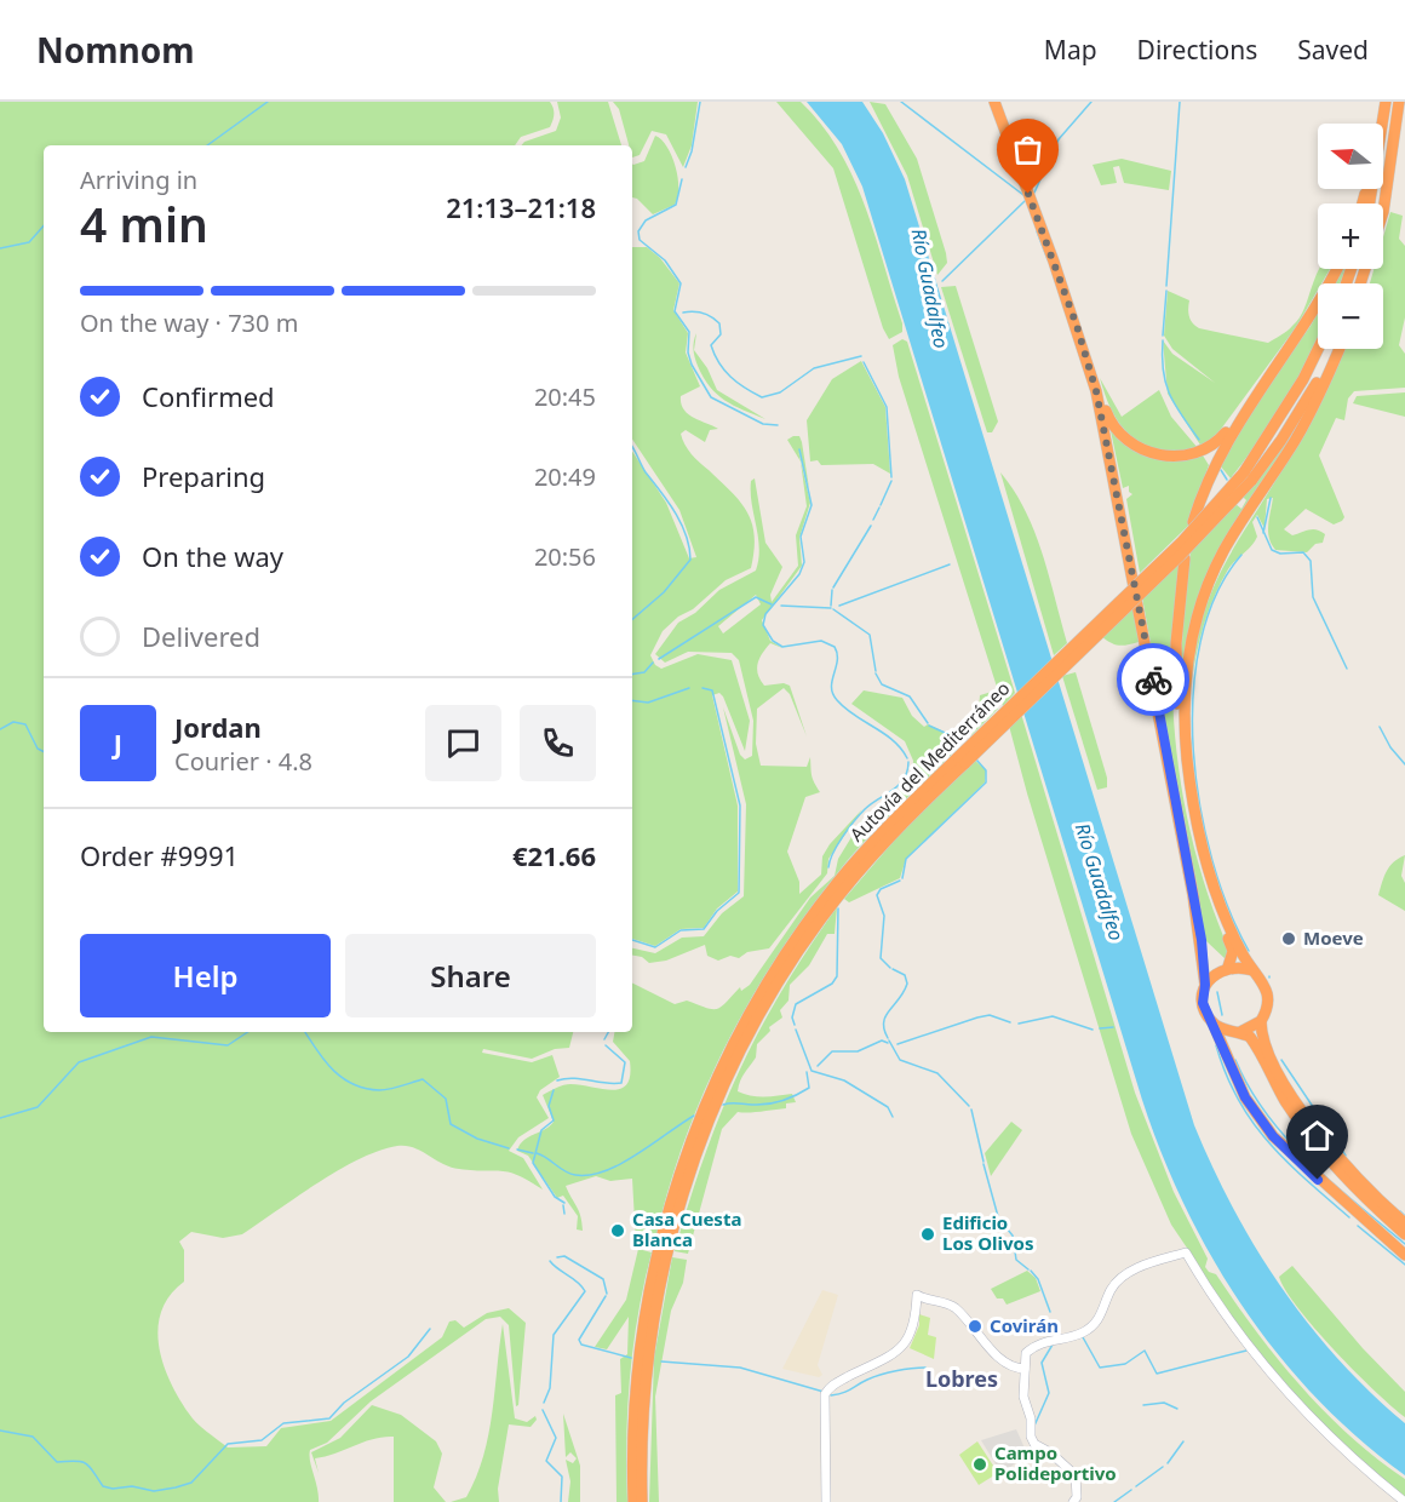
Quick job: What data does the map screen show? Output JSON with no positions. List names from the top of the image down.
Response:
{
  "streets": {
    "highway": ["Autovía del Mediterráneo"]
  },
  "districts": ["Lobres"],
  "water": ["Río Guadalfeo"],
  "places": [
    "Moeve",
    "Casa Cuesta Blanca",
    "Edificio Los Olivos",
    "Covirán",
    "Campo Polideportivo"
  ],
  "north": "left",
  "page": {
    "header": "Nomnom",
    "nav": ["Map", "Directions", "Saved"],
    "map_buttons": ["+", "−"],
    "heading": ["4 min", "Arriving in", "21:13–21:18"],
    "panel": [
      "Jordan",
      "Courier · 4.8",
      "Order #9991",
      "€21.66"
    ],
    "bar": "On the way · 730 m",
    "list": [
      ["Confirmed", "20:45"],
      ["Preparing", "20:49"],
      ["On the way", "20:56"],
      "Delivered"
    ],
    "round": "J",
    "buttons": ["Help", "Share"]
  }
}
